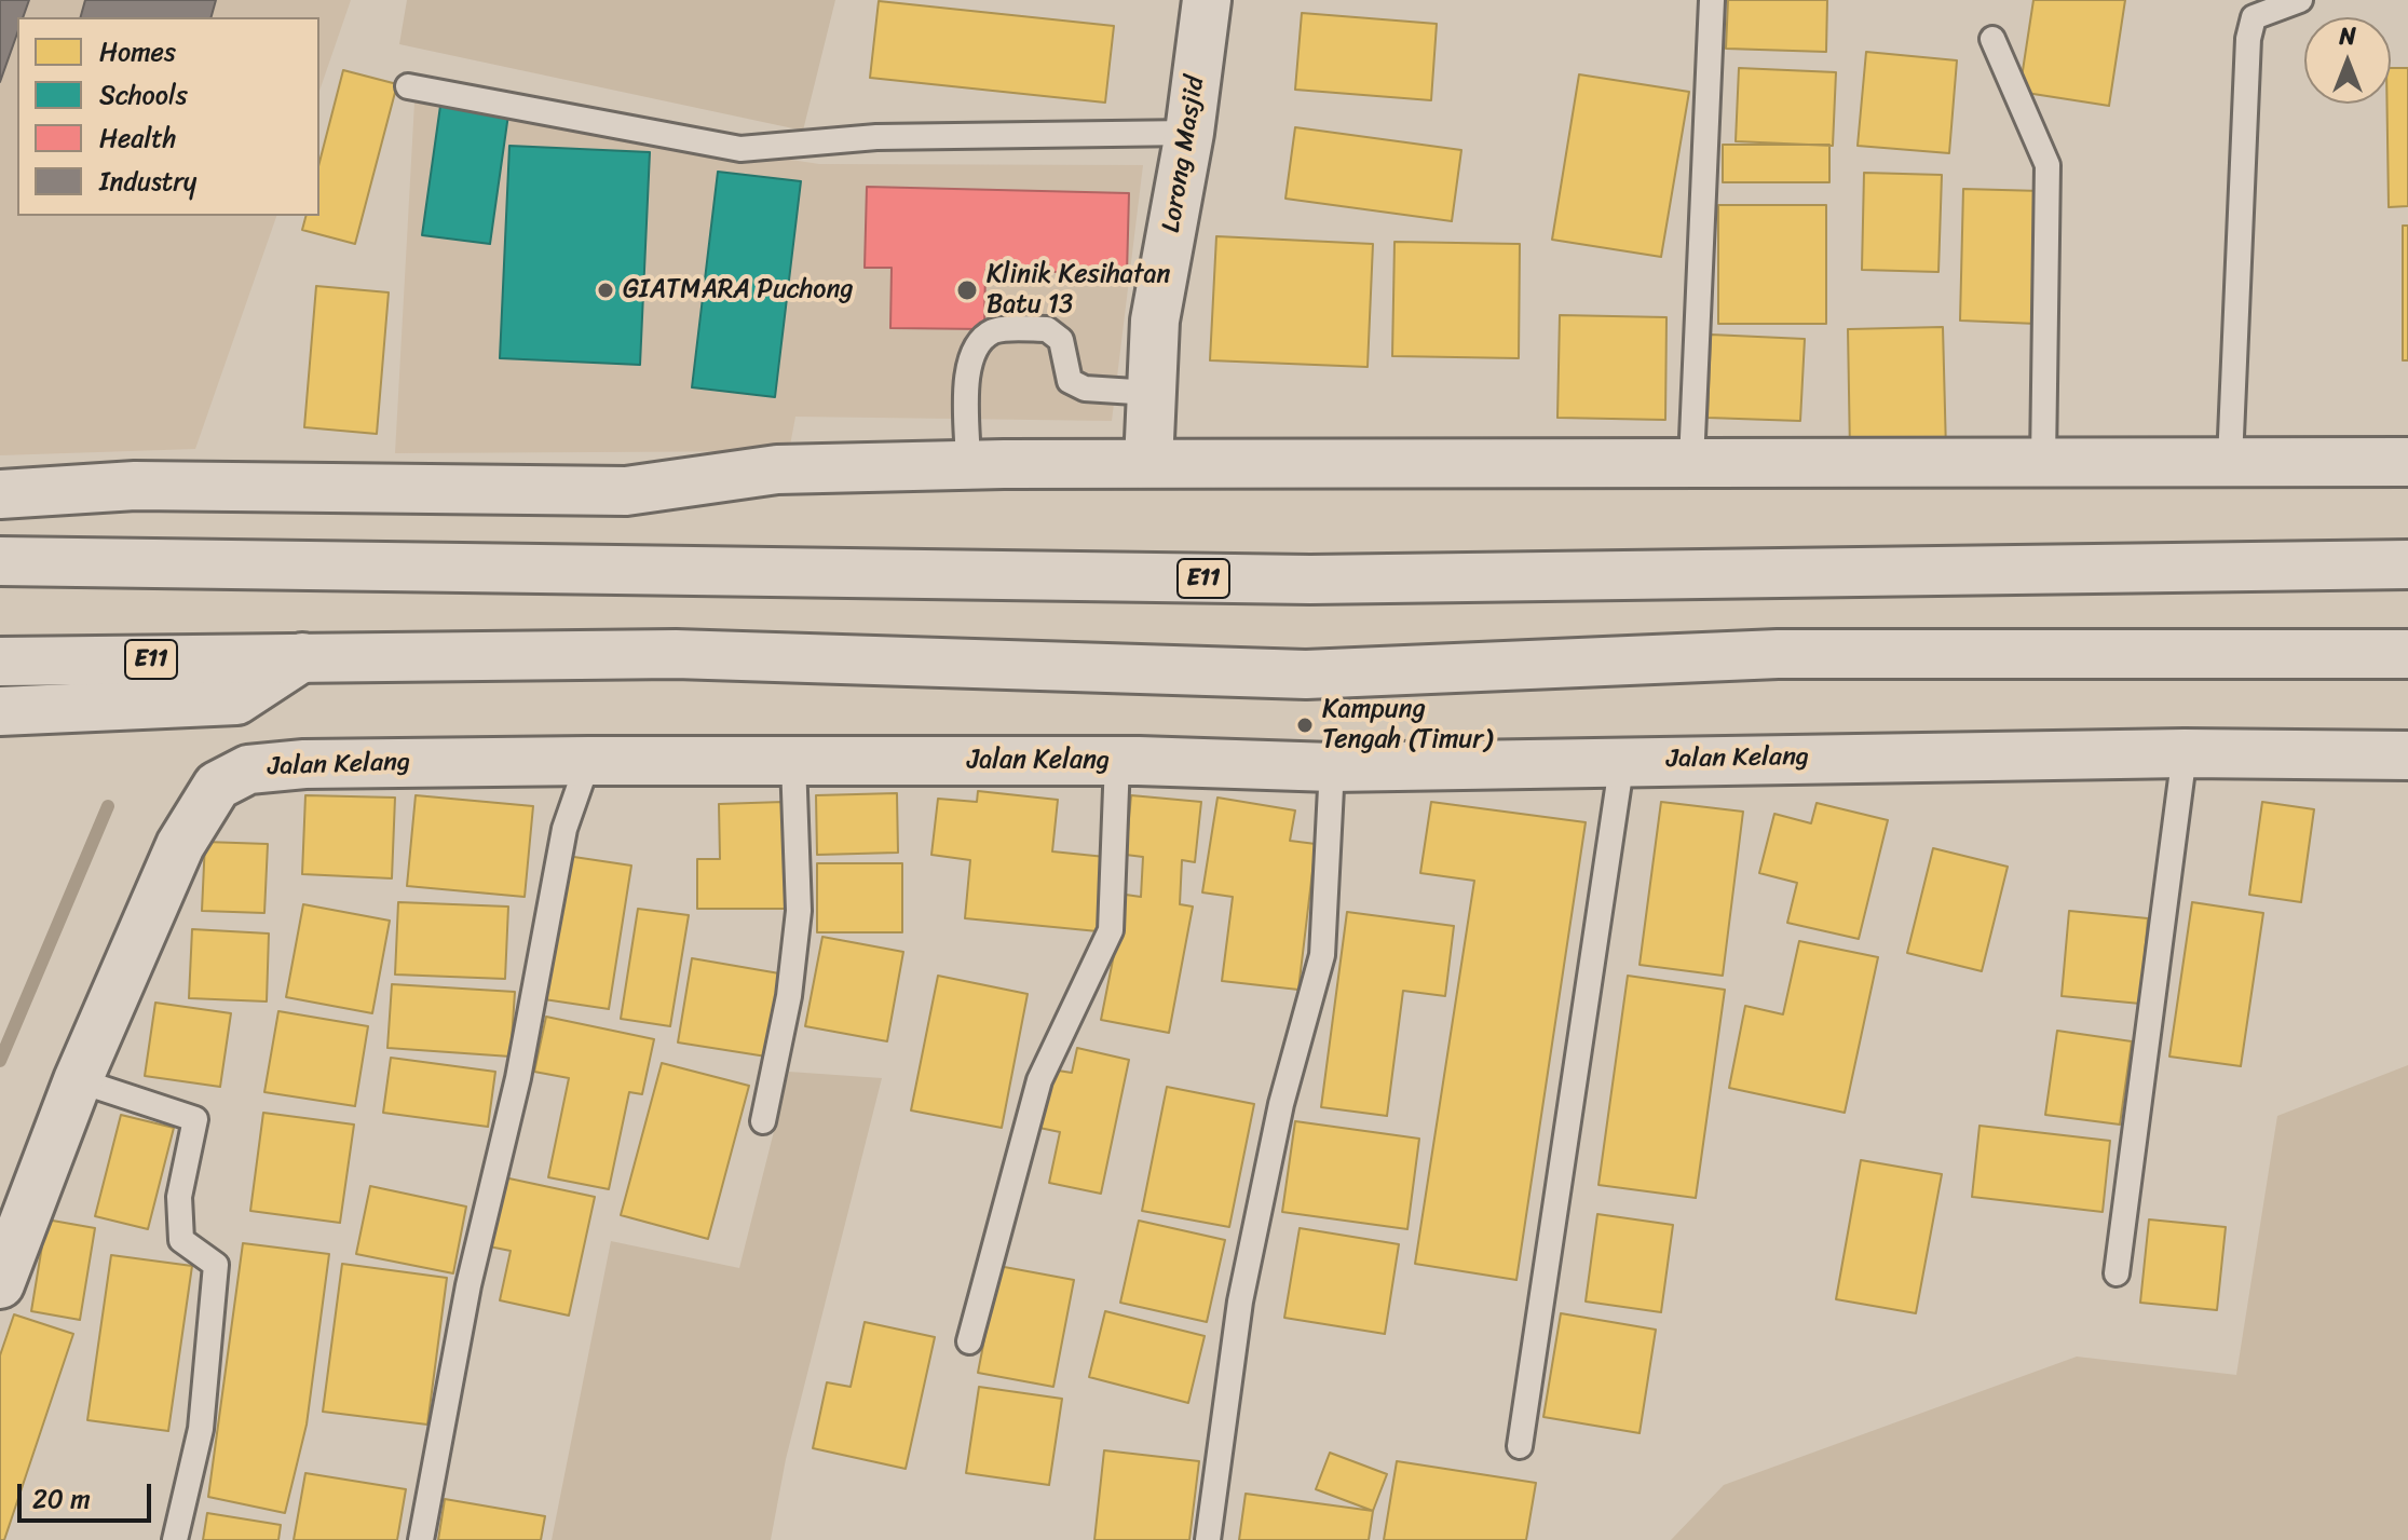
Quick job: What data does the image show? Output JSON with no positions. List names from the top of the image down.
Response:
{
  "streets": {
    "main road": ["Lorong Masjid", "E11", "Jalan Kelang"]
  },
  "places": ["GIATMARA Puchong", "Klinik Kesihatan Batu 13", "Kampung Tengah (Timur)"],
  "legend": [
    "Homes",
    "Schools",
    "Health",
    "Industry"
  ],
  "scale_bar": "20 m",
  "north": "top"
}
